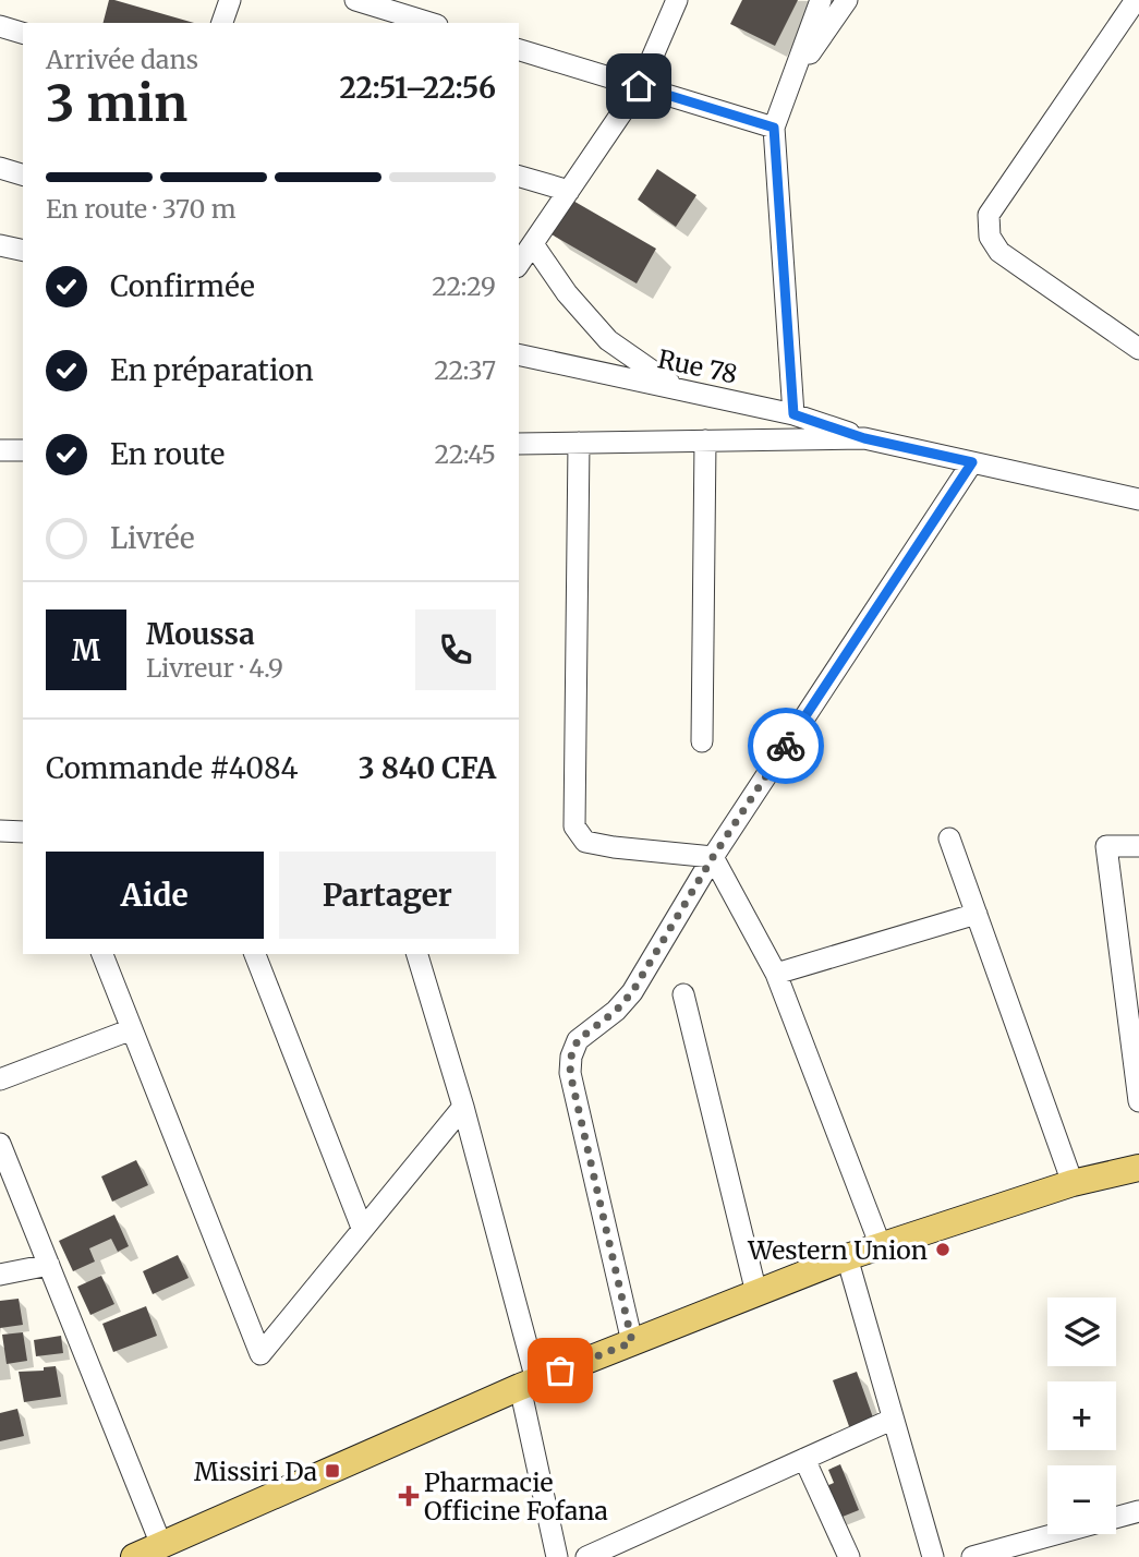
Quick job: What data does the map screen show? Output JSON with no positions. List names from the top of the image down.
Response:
{
  "streets": {
    "street": ["Rue 78"]
  },
  "places": {
    "other": ["Western Union"],
    "transit": ["Missiri Da"],
    "health": ["Pharmacie Officine Fofana"]
  },
  "page": {
    "heading": ["3 min", "Arrivée dans", "22:51–22:56"],
    "panel": [
      "Moussa",
      "Livreur · 4.9",
      "Commande #4084",
      "3 840 CFA"
    ],
    "bar": "En route · 370 m",
    "list": [
      ["Confirmée", "22:29"],
      ["En préparation", "22:37"],
      ["En route", "22:45"],
      "Livrée"
    ],
    "round": "M",
    "buttons": ["Aide", "Partager"],
    "map_buttons": ["+", "−"]
  }
}
